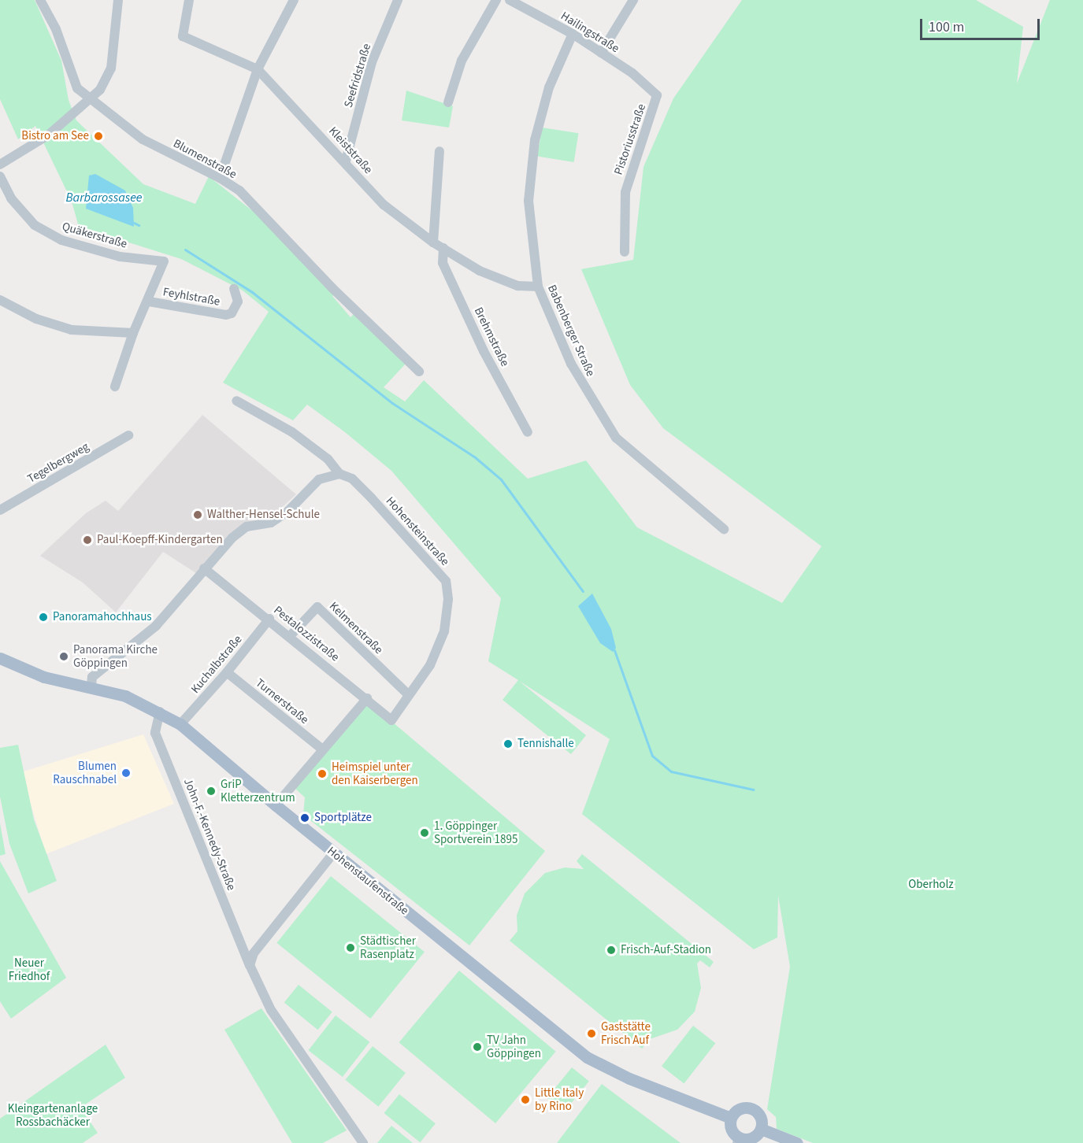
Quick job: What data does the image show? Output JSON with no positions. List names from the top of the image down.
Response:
{
  "streets": {
    "main road": ["Hohenstaufenstraße"],
    "street": [
      "Hailingstraße",
      "Seefridstraße",
      "Pistoriusstraße",
      "Kleiststraße",
      "Blumenstraße",
      "Quäkerstraße",
      "Feyhlstraße",
      "Babenberger Straße",
      "Brehmstraße",
      "Tegelbergweg",
      "Hohensteinstraße",
      "Kelmenstraße",
      "Pestalozzistraße",
      "Kuchalbstraße",
      "Turnerstraße",
      "John-F.-Kennedy-Straße"
    ]
  },
  "crossings": [
    ["Hailingstraße", "Pistoriusstraße"],
    ["Hailingstraße", "Babenberger Straße"],
    ["Seefridstraße", "Kleiststraße"],
    ["Kleiststraße", "Babenberger Straße"],
    ["Kleiststraße", "Brehmstraße"],
    ["Quäkerstraße", "Feyhlstraße"],
    ["Hohensteinstraße", "Kelmenstraße"],
    ["Hohensteinstraße", "Pestalozzistraße"],
    ["Kelmenstraße", "Pestalozzistraße"],
    ["Pestalozzistraße", "Kuchalbstraße"],
    ["Kuchalbstraße", "Turnerstraße"],
    ["Kuchalbstraße", "Hohenstaufenstraße"],
    ["John-F.-Kennedy-Straße", "Hohenstaufenstraße"]
  ],
  "water": ["Barbarossasee"],
  "parks": ["Oberholz", "Neuer Friedhof", "Kleingartenanlage Rossbachäcker"],
  "places": [
    "Bistro am See",
    "Walther-Hensel-Schule",
    "Paul-Koepff-Kindergarten",
    "Panoramahochhaus",
    "Panorama Kirche Göppingen",
    "Tennishalle",
    "Blumen Rauschnabel",
    "Heimspiel unter den Kaiserbergen",
    "GriP Kletterzentrum",
    "Sportplätze",
    "1. Göppinger Sportverein 1895",
    "Städtischer Rasenplatz",
    "Frisch-Auf-Stadion",
    "Gaststätte Frisch Auf",
    "TV Jahn Göppingen",
    "Little Italy by Rino"
  ],
  "scale_bar": "100 m"
}
